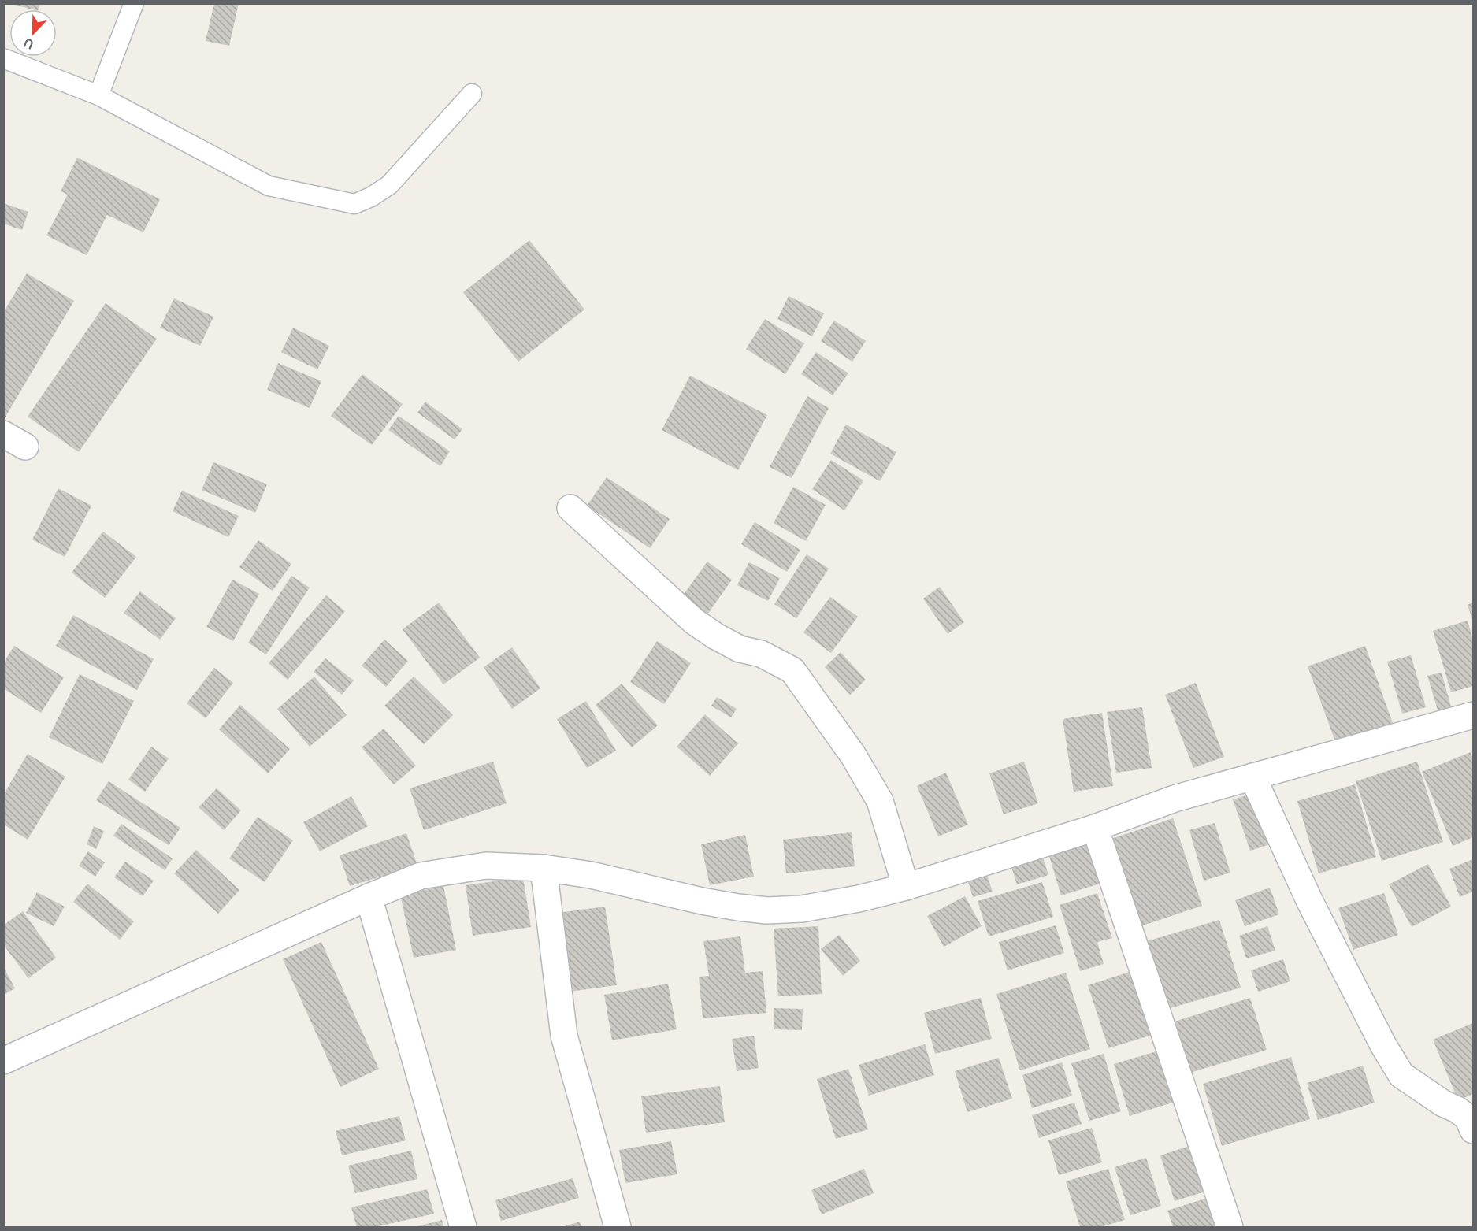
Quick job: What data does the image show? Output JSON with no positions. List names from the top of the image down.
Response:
{
  "north": "bottom left"
}
